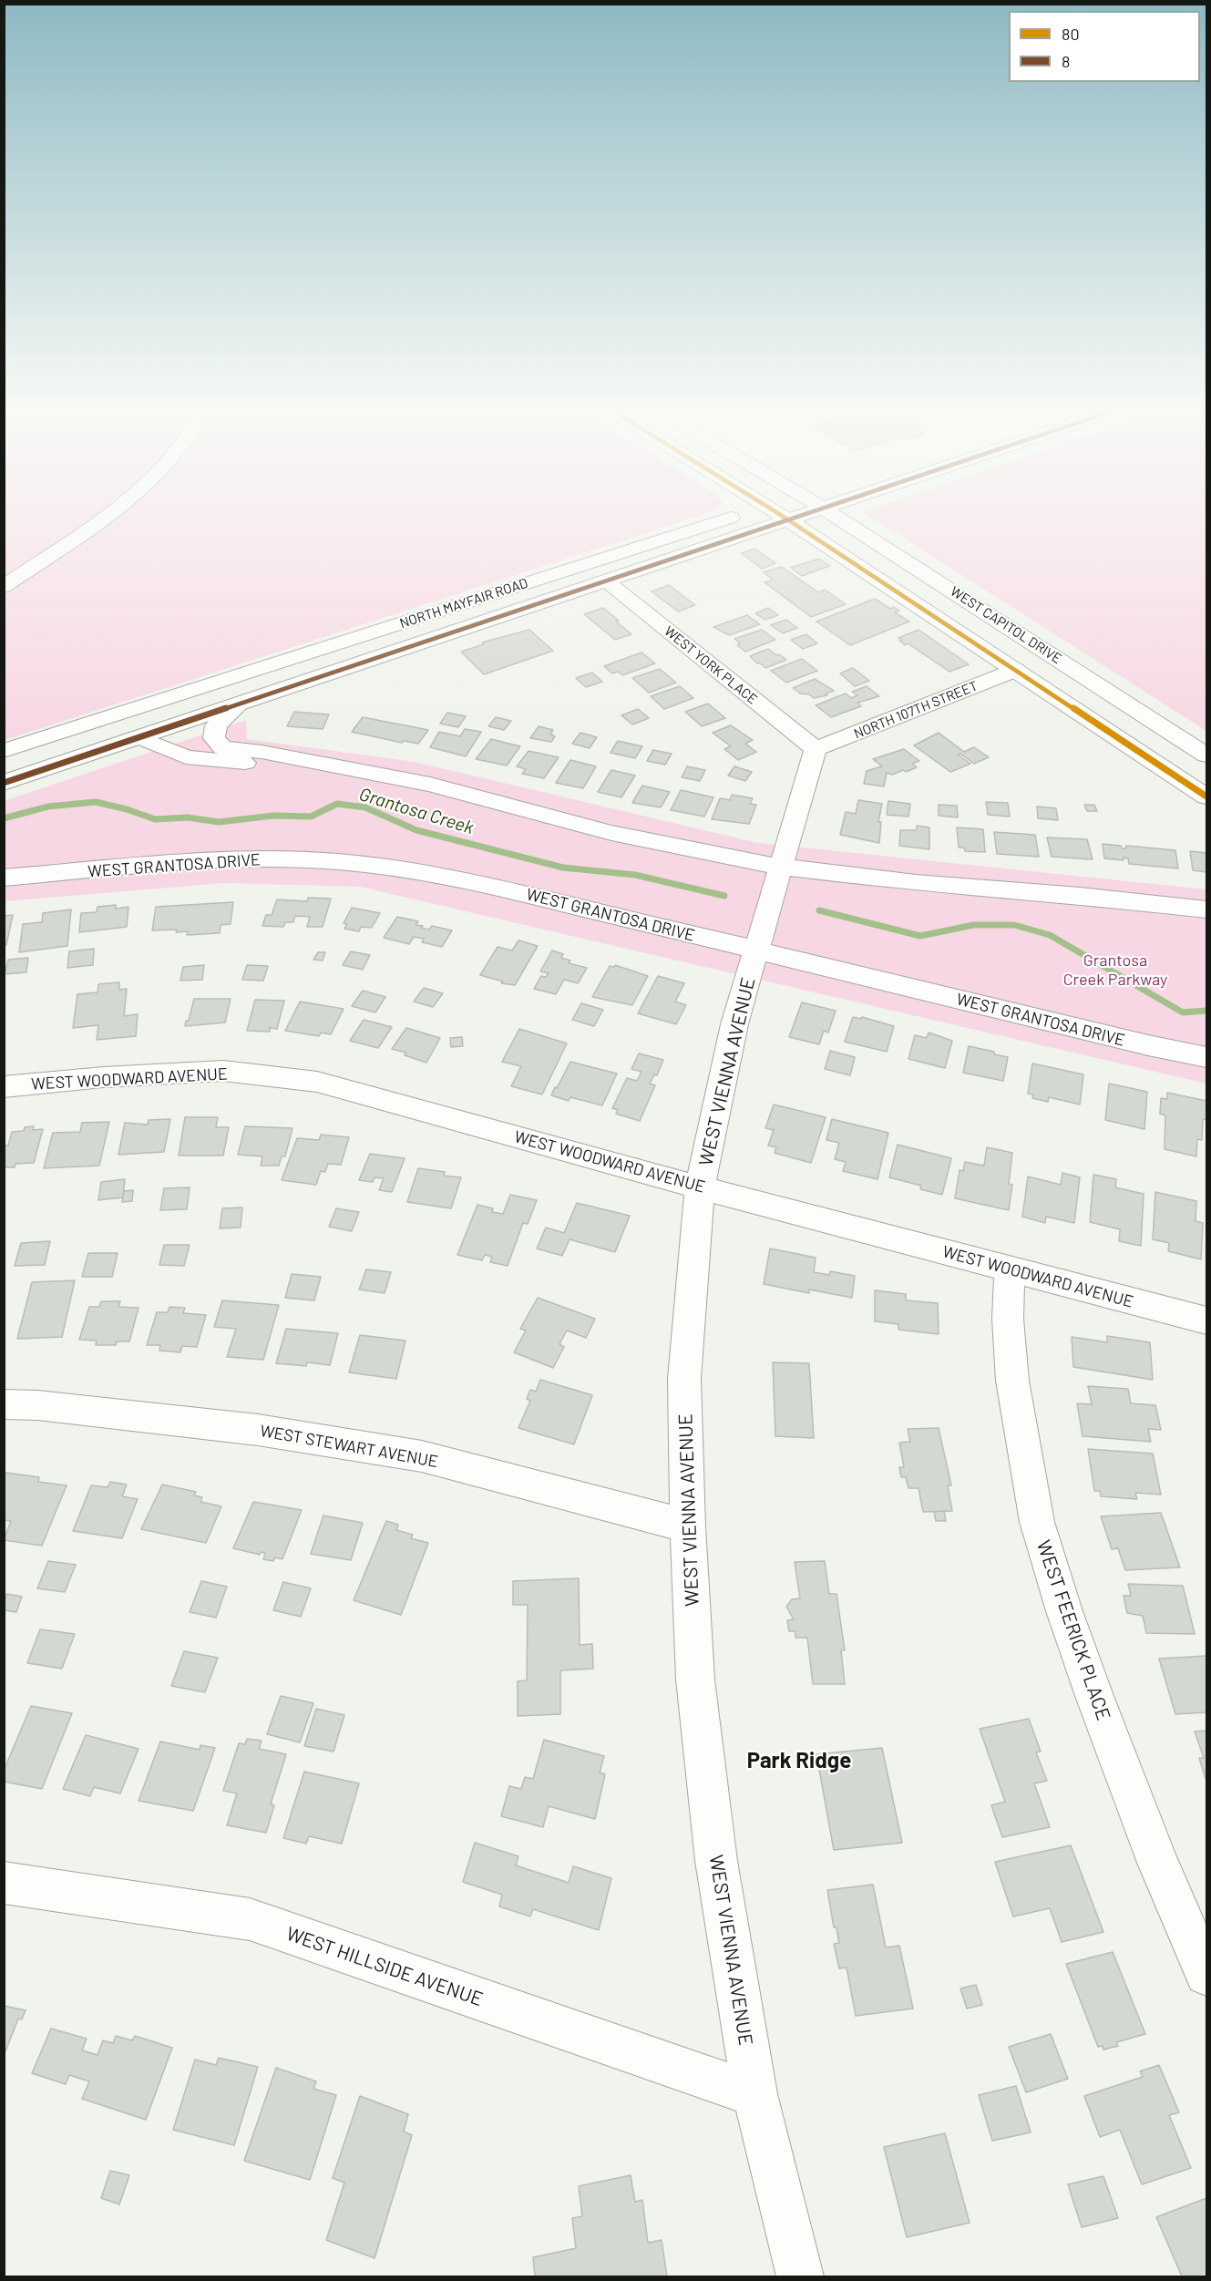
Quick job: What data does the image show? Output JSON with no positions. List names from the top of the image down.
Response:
{
  "streets": {
    "main road": ["NORTH MAYFAIR ROAD", "WEST CAPITOL DRIVE"],
    "street": [
      "WEST YORK PLACE",
      "NORTH 107TH STREET",
      "WEST GRANTOSA DRIVE",
      "WEST VIENNA AVENUE",
      "WEST WOODWARD AVENUE",
      "WEST STEWART AVENUE",
      "WEST FEERICK PLACE",
      "WEST HILLSIDE AVENUE"
    ]
  },
  "crossings": [
    ["NORTH MAYFAIR ROAD", "WEST CAPITOL DRIVE"],
    ["NORTH MAYFAIR ROAD", "WEST YORK PLACE"],
    ["WEST CAPITOL DRIVE", "NORTH 107TH STREET"],
    ["WEST YORK PLACE", "NORTH 107TH STREET"],
    ["WEST YORK PLACE", "WEST VIENNA AVENUE"],
    ["NORTH 107TH STREET", "WEST VIENNA AVENUE"],
    ["WEST GRANTOSA DRIVE", "WEST VIENNA AVENUE"],
    ["WEST VIENNA AVENUE", "WEST WOODWARD AVENUE"],
    ["WEST VIENNA AVENUE", "WEST STEWART AVENUE"],
    ["WEST VIENNA AVENUE", "WEST HILLSIDE AVENUE"],
    ["WEST WOODWARD AVENUE", "WEST FEERICK PLACE"]
  ],
  "districts": ["Park Ridge"],
  "water": ["Grantosa Creek"],
  "parks": ["Grantosa Creek Parkway"],
  "lines": ["transit line 80", "transit line 8"],
  "legend": ["80", "8"]
}
